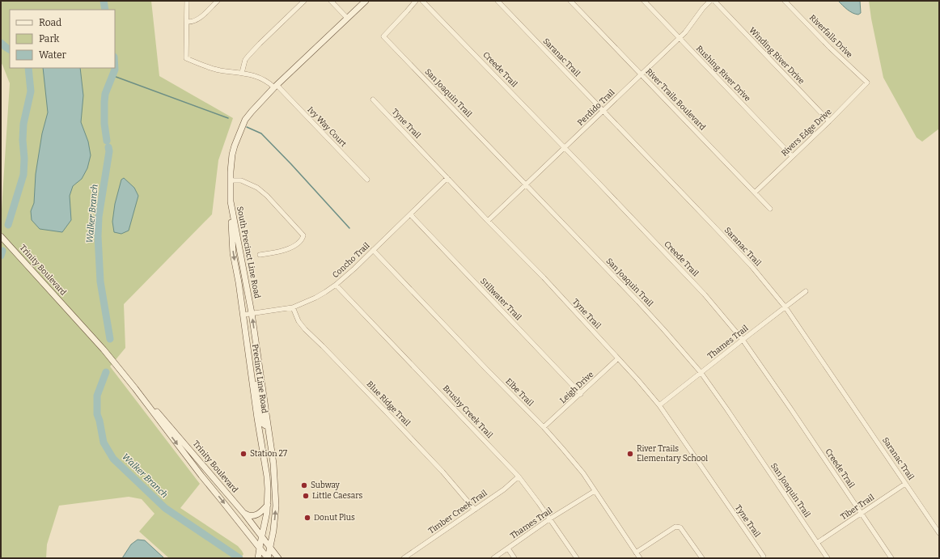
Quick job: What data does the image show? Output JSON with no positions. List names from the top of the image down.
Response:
{
  "streets": {
    "main road": ["South Precinct Line Road", "Trinity Boulevard", "Precinct Line Road"],
    "street": [
      "Riverfalls Drive",
      "Winding River Drive",
      "Saranac Trail",
      "Creede Trail",
      "Rushing River Drive",
      "San Joaquin Trail",
      "River Trails Boulevard",
      "Perdido Trail",
      "Tyne Trail",
      "Ivy Way Court",
      "Rivers Edge Drive",
      "Concho Trail",
      "Stillwater Trail",
      "Thames Trail",
      "Leigh Drive",
      "Elbe Trail",
      "Blue Ridge Trail",
      "Brushy Creek Trail",
      "Tiber Trail",
      "Timber Creek Trail"
    ]
  },
  "crossings": [
    ["Riverfalls Drive", "Rivers Edge Drive"],
    ["Winding River Drive", "Rivers Edge Drive"],
    ["Saranac Trail", "Perdido Trail"],
    ["Saranac Trail", "Thames Trail"],
    ["Saranac Trail", "Tiber Trail"],
    ["Creede Trail", "Perdido Trail"],
    ["Creede Trail", "Thames Trail"],
    ["Creede Trail", "Tiber Trail"],
    ["Rushing River Drive", "Perdido Trail"],
    ["Rushing River Drive", "Rivers Edge Drive"],
    ["San Joaquin Trail", "Perdido Trail"],
    ["San Joaquin Trail", "Thames Trail"],
    ["San Joaquin Trail", "Tiber Trail"],
    ["River Trails Boulevard", "Perdido Trail"],
    ["River Trails Boulevard", "Rivers Edge Drive"],
    ["Perdido Trail", "Tyne Trail"],
    ["Tyne Trail", "Concho Trail"],
    ["Tyne Trail", "Thames Trail"],
    ["Tyne Trail", "Leigh Drive"],
    ["Ivy Way Court", "South Precinct Line Road"],
    ["South Precinct Line Road", "Concho Trail"],
    ["South Precinct Line Road", "Trinity Boulevard"],
    ["South Precinct Line Road", "Precinct Line Road"],
    ["Concho Trail", "Stillwater Trail"],
    ["Concho Trail", "Precinct Line Road"],
    ["Concho Trail", "Elbe Trail"],
    ["Concho Trail", "Blue Ridge Trail"],
    ["Concho Trail", "Brushy Creek Trail"],
    ["Trinity Boulevard", "Precinct Line Road"],
    ["Stillwater Trail", "Leigh Drive"],
    ["Thames Trail", "Elbe Trail"],
    ["Thames Trail", "Brushy Creek Trail"],
    ["Leigh Drive", "Elbe Trail"],
    ["Blue Ridge Trail", "Timber Creek Trail"],
    ["Brushy Creek Trail", "Timber Creek Trail"]
  ],
  "water": ["Walker Branch"],
  "places": [
    "Station 27",
    "River Trails Elementary School",
    "Subway",
    "Little Caesars",
    "Donut Plus"
  ],
  "legend": ["Road", "Park", "Water"]
}
